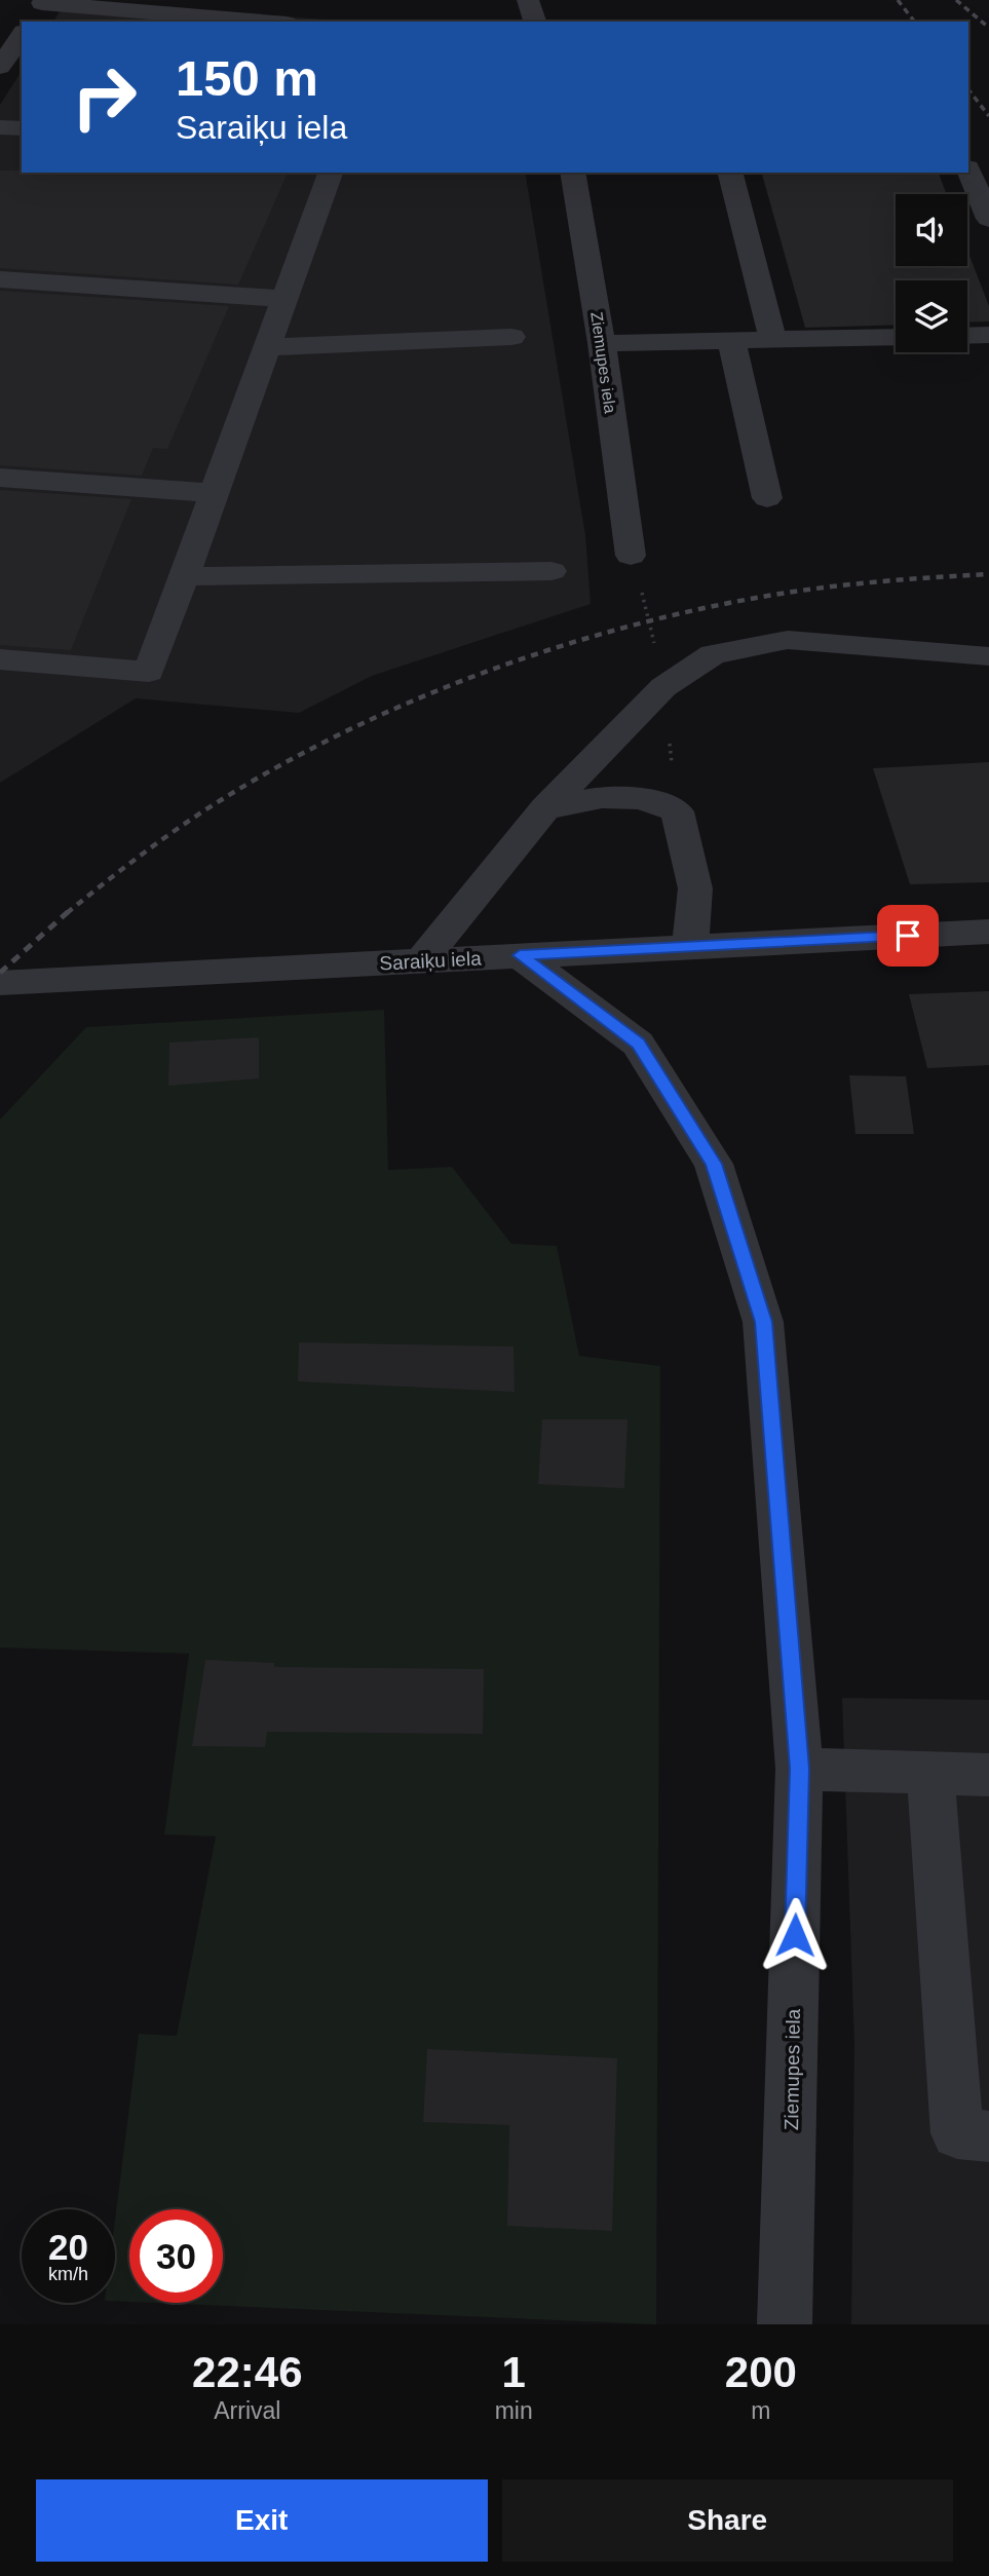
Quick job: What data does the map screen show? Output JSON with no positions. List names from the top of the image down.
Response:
{
  "streets": {
    "street": ["Ziemupes iela", "Saraiķu iela"]
  },
  "crossings": [
    ["Ziemupes iela", "Saraiķu iela"]
  ],
  "page": {
    "turn": ["150 m", "Saraiķu iela"],
    "speed": "20 km/h",
    "limit": "30",
    "eta": [
      "22:46",
      "Arrival",
      "1",
      "min",
      "200",
      "m"
    ],
    "buttons": ["Exit", "Share"]
  }
}
